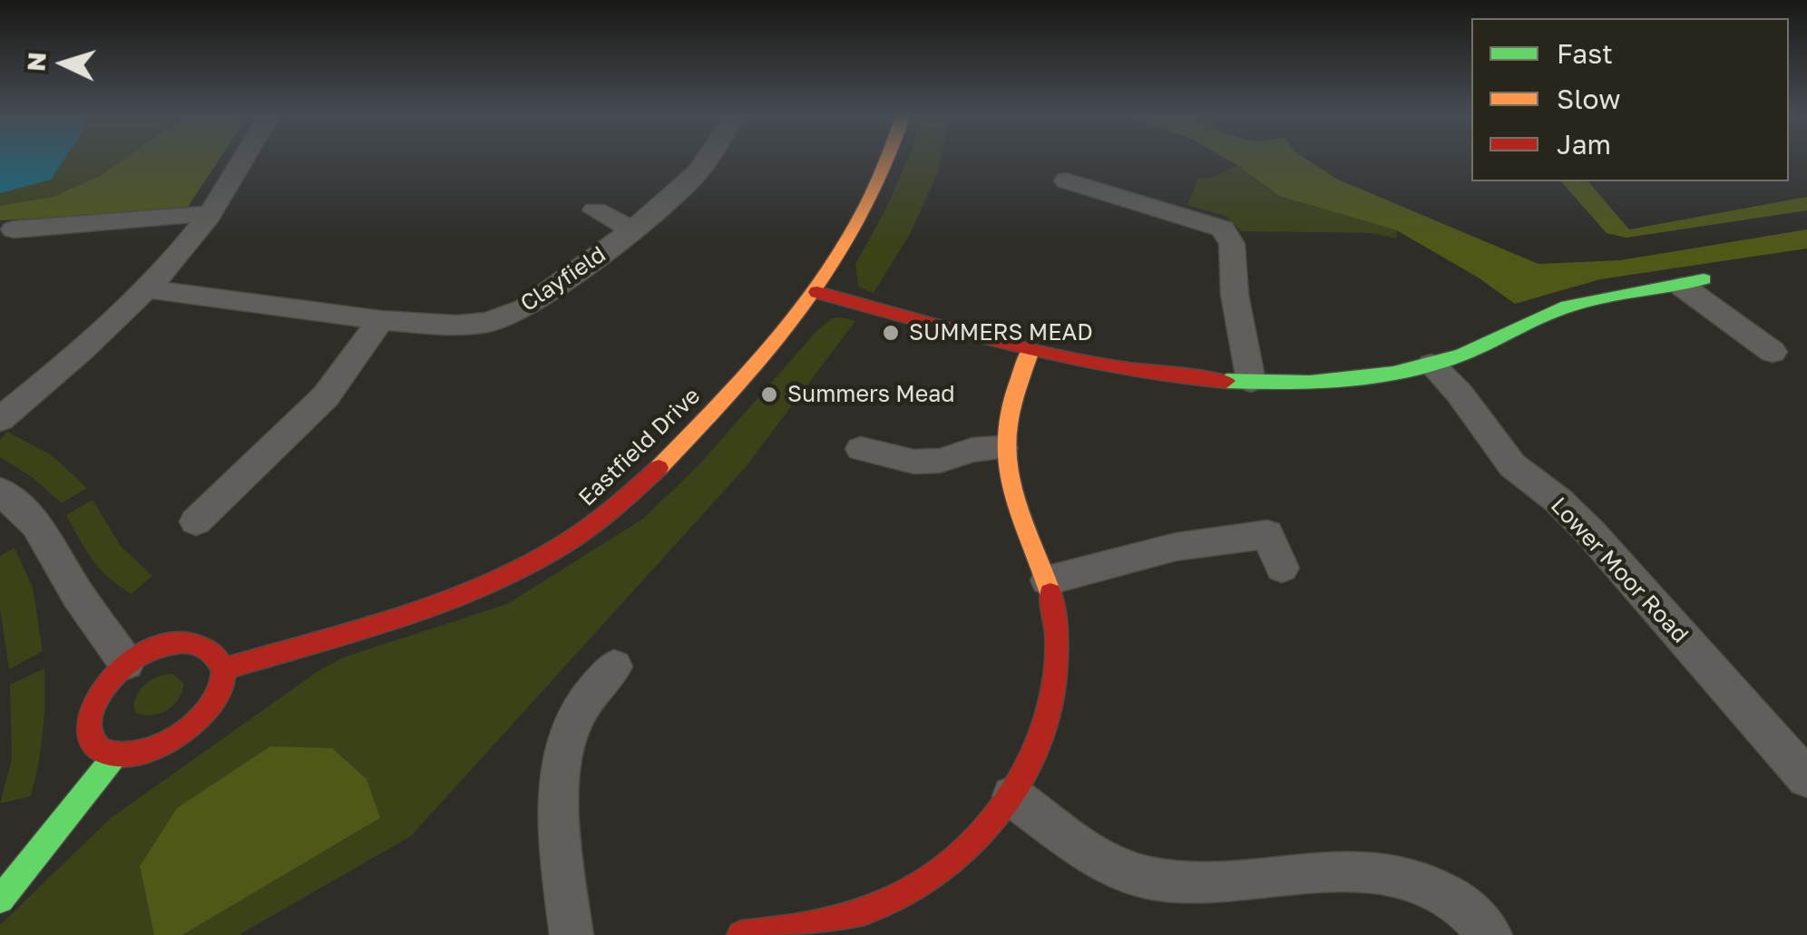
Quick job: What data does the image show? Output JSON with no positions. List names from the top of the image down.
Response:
{
  "streets": {
    "street": ["Clayfield", "Eastfield Drive", "Lower Moor Road"]
  },
  "places": ["SUMMERS MEAD", "Summers Mead"],
  "legend": ["Fast", "Slow", "Jam"],
  "north": "left"
}
